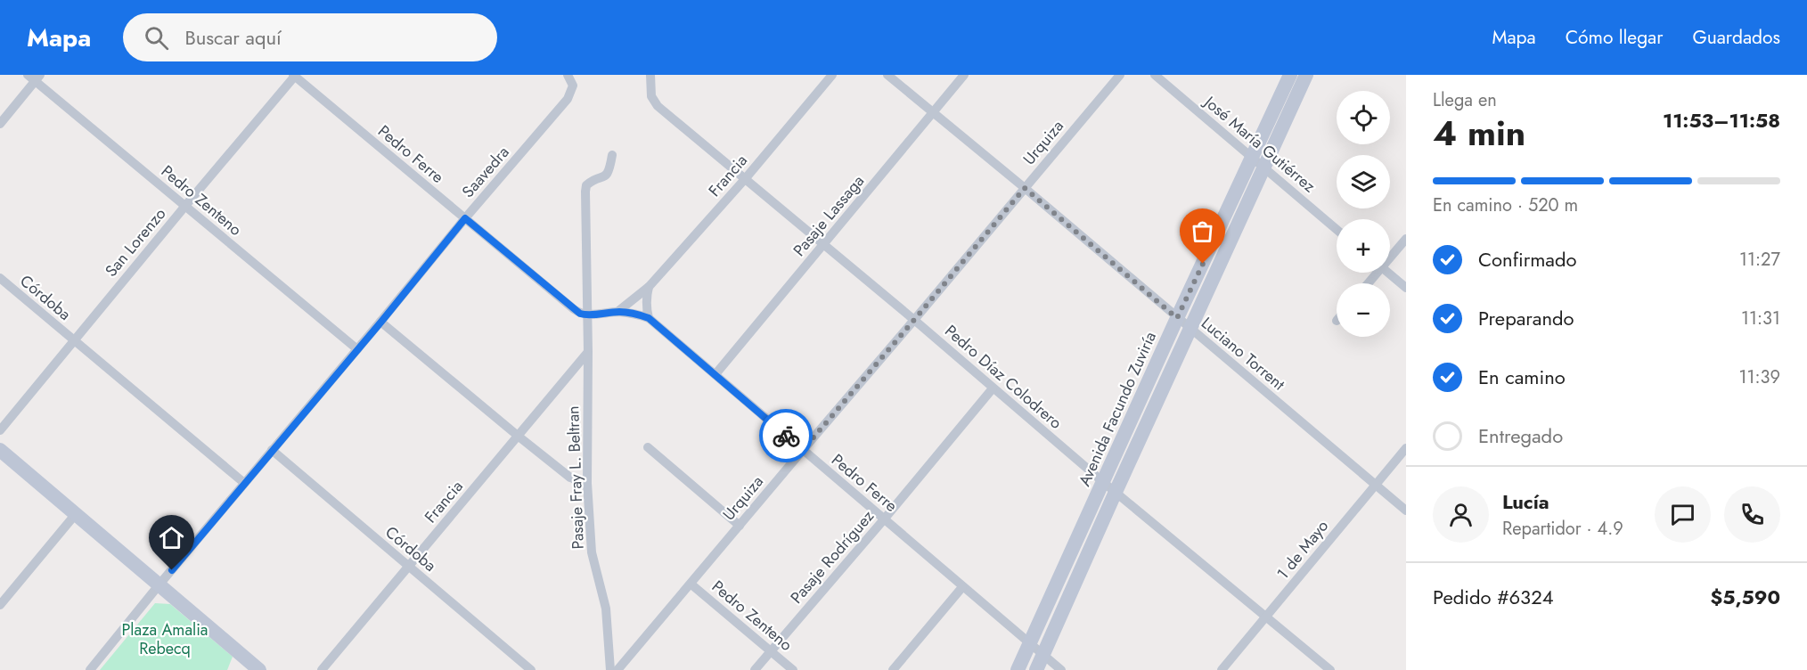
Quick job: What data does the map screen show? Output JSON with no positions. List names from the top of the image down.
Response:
{
  "streets": {
    "main road": ["Avenida Facundo Zuviría"],
    "street": [
      "Urquiza",
      "José María Gutiérrez",
      "Pedro Ferre",
      "Saavedra",
      "Francia",
      "Pedro Zenteno",
      "Pasaje Lassaga",
      "San Lorenzo",
      "Córdoba",
      "Luciano Torrent",
      "Pedro Díaz Colodrero",
      "Pasaje Fray L. Beltran",
      "1 de Mayo",
      "Pasaje Rodríguez"
    ]
  },
  "crossings": [
    ["Urquiza", "Pedro Ferre"],
    ["Urquiza", "Pedro Zenteno"],
    ["Urquiza", "Luciano Torrent"],
    ["Urquiza", "Pedro Díaz Colodrero"],
    ["José María Gutiérrez", "Avenida Facundo Zuviría"],
    ["Pedro Ferre", "Saavedra"],
    ["Pedro Ferre", "Francia"],
    ["Pedro Ferre", "Pasaje Lassaga"],
    ["Pedro Ferre", "San Lorenzo"],
    ["Pedro Ferre", "Avenida Facundo Zuviría"],
    ["Pedro Ferre", "Pasaje Fray L. Beltran"],
    ["Pedro Ferre", "Pasaje Rodríguez"],
    ["Saavedra", "Pedro Zenteno"],
    ["Saavedra", "Córdoba"],
    ["Francia", "Córdoba"],
    ["Francia", "Pedro Díaz Colodrero"],
    ["Francia", "Pasaje Fray L. Beltran"],
    ["Pedro Zenteno", "San Lorenzo"],
    ["Pedro Zenteno", "Pasaje Rodríguez"],
    ["Pasaje Lassaga", "Luciano Torrent"],
    ["Pasaje Lassaga", "Pedro Díaz Colodrero"],
    ["San Lorenzo", "Córdoba"],
    ["Luciano Torrent", "Avenida Facundo Zuviría"],
    ["Luciano Torrent", "1 de Mayo"],
    ["Pedro Díaz Colodrero", "Avenida Facundo Zuviría"],
    ["Pedro Díaz Colodrero", "1 de Mayo"],
    ["Pedro Díaz Colodrero", "Pasaje Rodríguez"]
  ],
  "parks": ["Plaza Amalia Rebecq"],
  "page": {
    "header": "Mapa",
    "search": "Buscar aquí",
    "nav": ["Mapa", "Cómo llegar", "Guardados"],
    "heading": ["4 min", "Llega en", "11:53–11:58"],
    "panel": [
      "Lucía",
      "Repartidor · 4.9",
      "Pedido #6324",
      "$5,590"
    ],
    "map_buttons": ["+", "−"],
    "bar": "En camino · 520 m",
    "list": [
      ["Confirmado", "11:27"],
      ["Preparando", "11:31"],
      ["En camino", "11:39"],
      "Entregado"
    ]
  }
}
